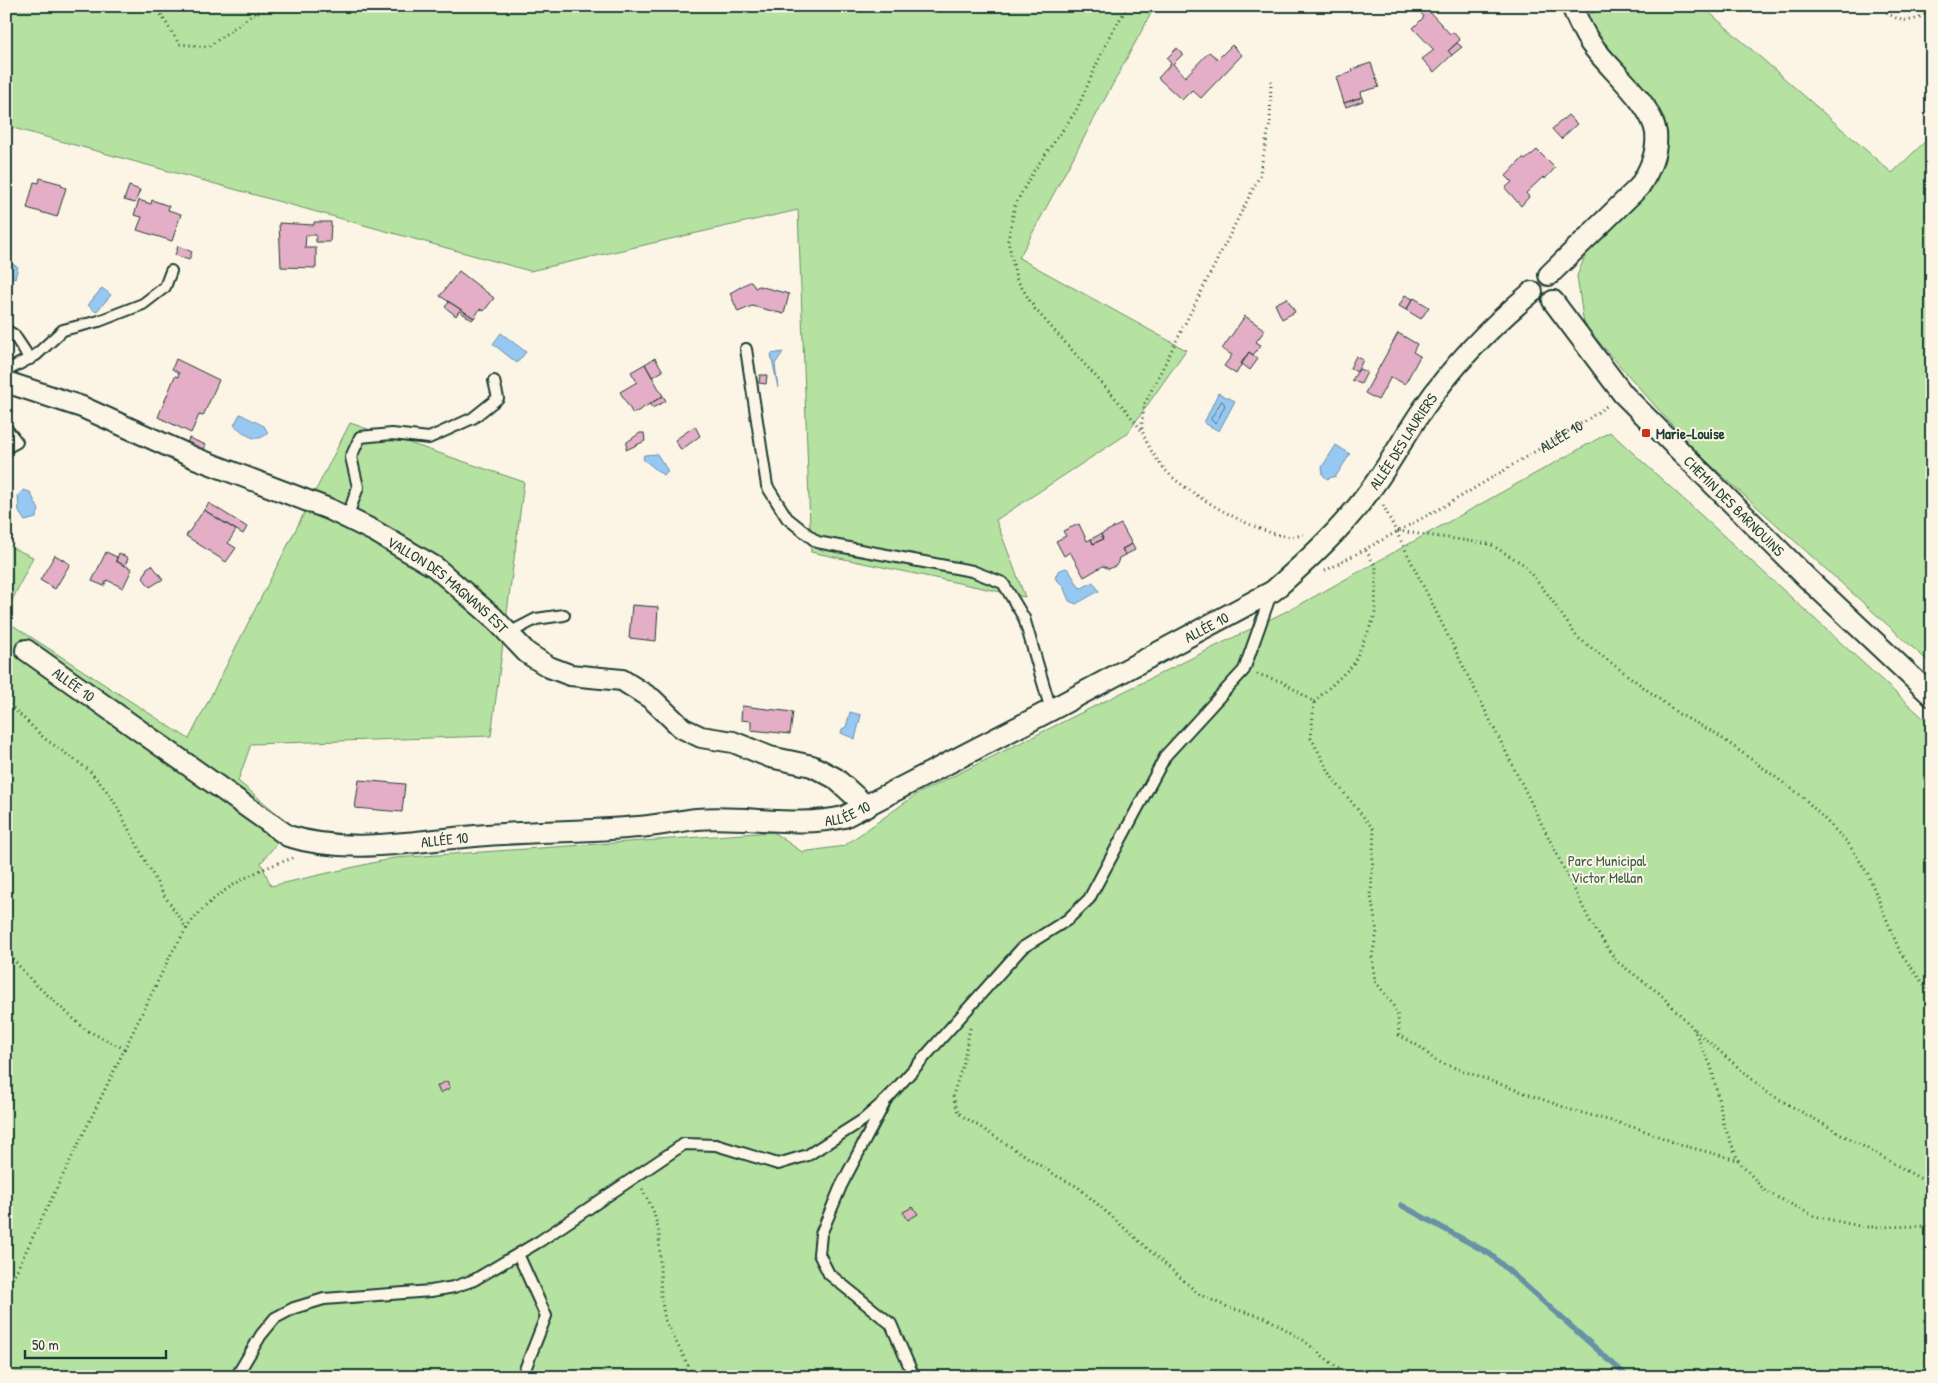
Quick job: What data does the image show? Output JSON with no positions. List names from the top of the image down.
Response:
{
  "streets": {
    "street": [
      "ALLÉE 10",
      "ALLÉE DES LAURIERS",
      "CHEMIN DES BARNOUINS",
      "VALLON DES MAGNANS EST"
    ]
  },
  "crossings": [
    ["ALLÉE 10", "ALLÉE DES LAURIERS"],
    ["ALLÉE 10", "CHEMIN DES BARNOUINS"],
    ["ALLÉE 10", "VALLON DES MAGNANS EST"],
    ["ALLÉE DES LAURIERS", "CHEMIN DES BARNOUINS"]
  ],
  "parks": ["Parc Municipal Victor Mellan"],
  "places": {
    "transit": ["Marie-Louise"]
  },
  "scale_bar": "50 m"
}
